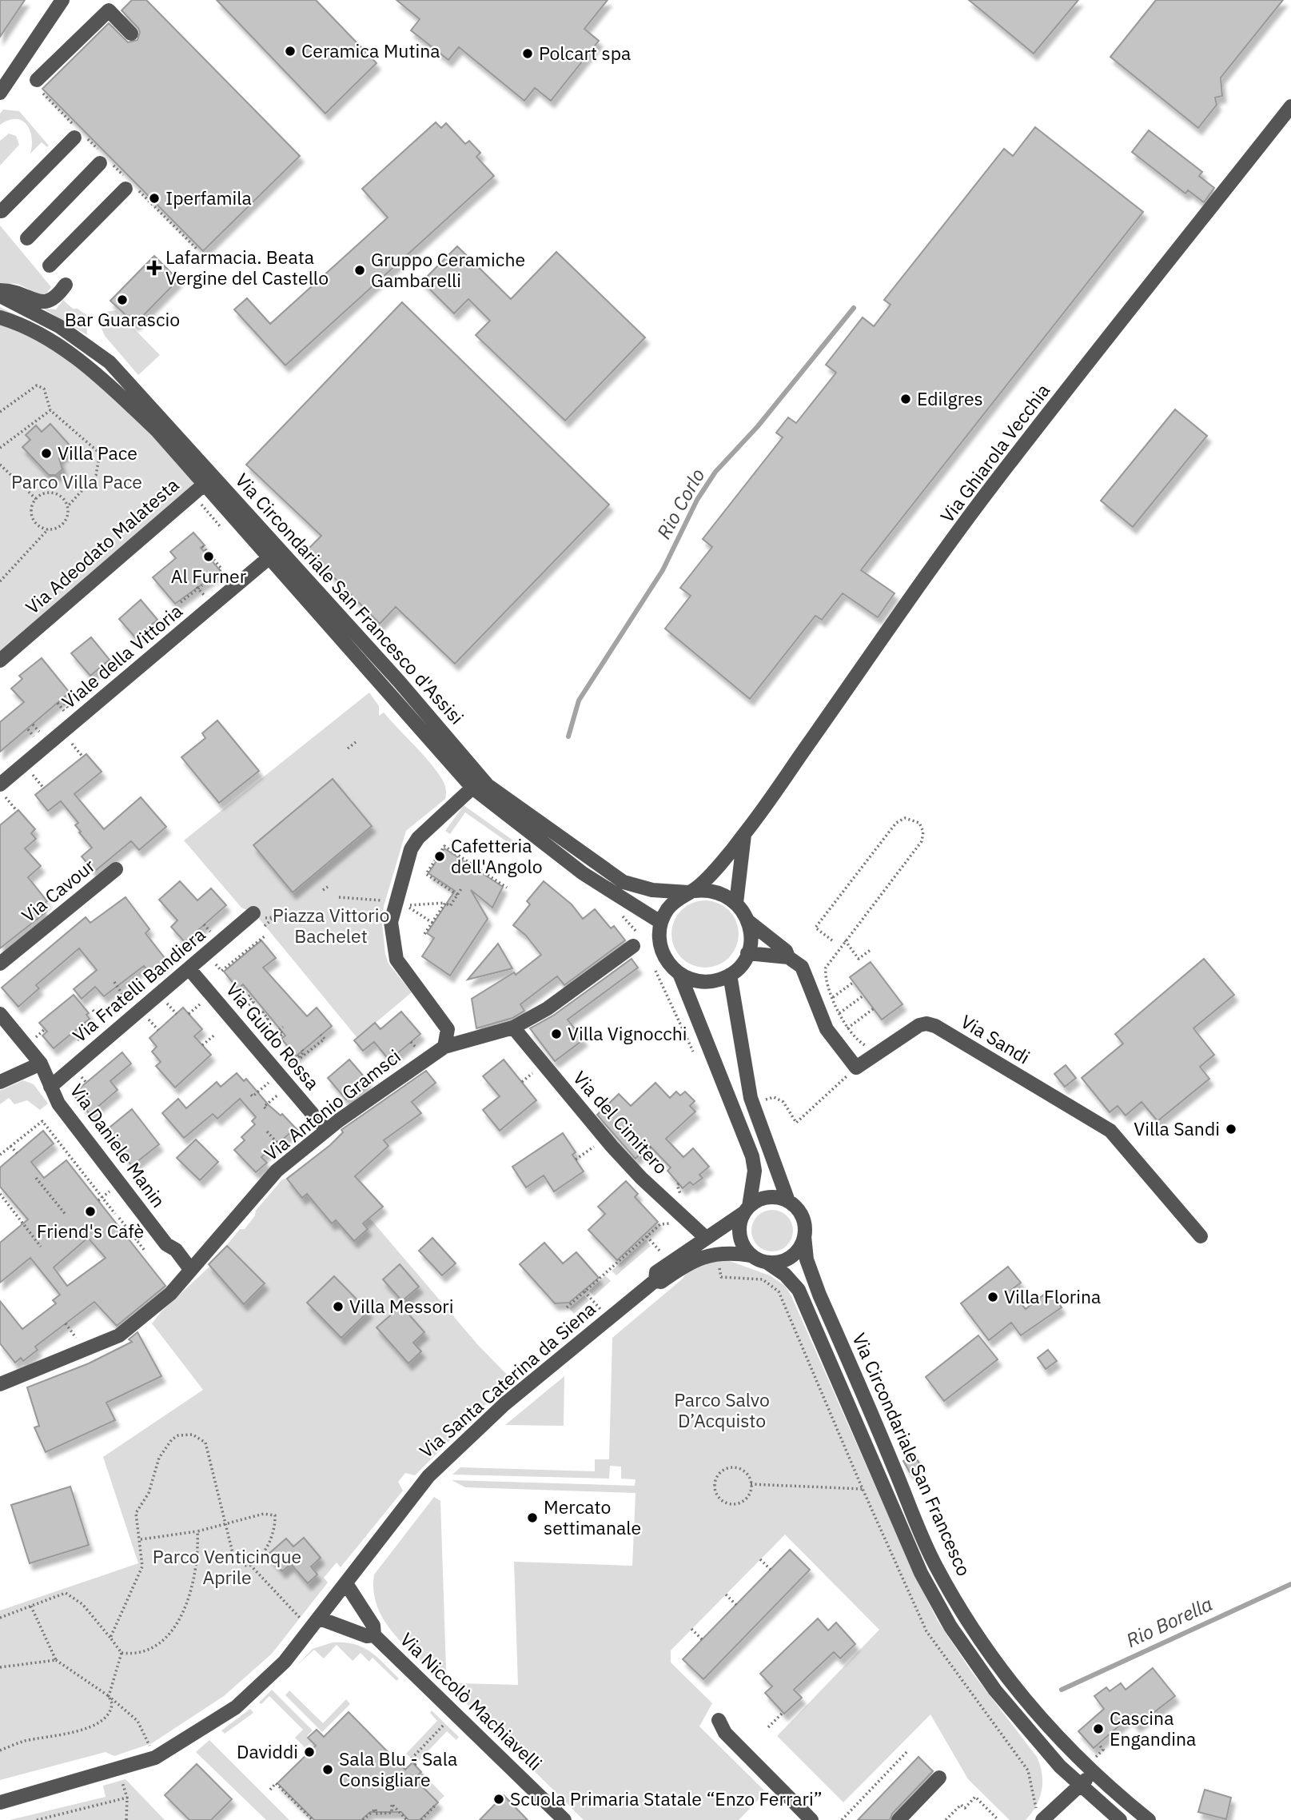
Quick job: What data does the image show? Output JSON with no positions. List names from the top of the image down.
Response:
{
  "streets": {
    "street": [
      "Via Ghiarola Vecchia",
      "Via Adeodato Malatesta",
      "Via Circondariale San Francesco d'Assisi",
      "Viale della Vittoria",
      "Via Cavour",
      "Via Fratelli Bandiera",
      "Via Guido Rossa",
      "Via Sandi",
      "Via Antonio Gramsci",
      "Via del Cimitero",
      "Via Daniele Manin",
      "Via Santa Caterina da Siena",
      "Via Circondariale San Francesco",
      "Via Niccolò Machiavelli"
    ]
  },
  "crossings": [
    ["Via Ghiarola Vecchia", "Via Circondariale San Francesco d'Assisi"],
    ["Via Adeodato Malatesta", "Via Circondariale San Francesco d'Assisi"],
    ["Via Circondariale San Francesco d'Assisi", "Viale della Vittoria"],
    ["Via Fratelli Bandiera", "Via Guido Rossa"],
    ["Via Fratelli Bandiera", "Via Daniele Manin"],
    ["Via Guido Rossa", "Via Antonio Gramsci"],
    ["Via Antonio Gramsci", "Via del Cimitero"],
    ["Via Antonio Gramsci", "Via Daniele Manin"],
    ["Via del Cimitero", "Via Santa Caterina da Siena"],
    ["Via Santa Caterina da Siena", "Via Circondariale San Francesco"],
    ["Via Santa Caterina da Siena", "Via Niccolò Machiavelli"]
  ],
  "water": ["Rio Corlo", "Rio Borella"],
  "parks": [
    "Parco Villa Pace",
    "Piazza Vittorio Bachelet",
    "Parco Salvo D’Acquisto",
    "Parco Venticinque Aprile"
  ],
  "places": {
    "other": [
      "Ceramica Mutina",
      "Polcart spa",
      "Iperfamila",
      "Gruppo Ceramiche Gambarelli",
      "Bar Guarascio",
      "Edilgres",
      "Villa Pace",
      "Al Furner",
      "Cafetteria dell'Angolo",
      "Villa Vignocchi",
      "Villa Sandi",
      "Friend's Cafè",
      "Villa Florina",
      "Villa Messori",
      "Mercato settimanale",
      "Cascina Engandina",
      "Daviddi",
      "Sala Blu - Sala Consigliare",
      "Scuola Primaria Statale “Enzo Ferrari”"
    ],
    "health": ["Lafarmacia. Beata Vergine del Castello"]
  }
}
